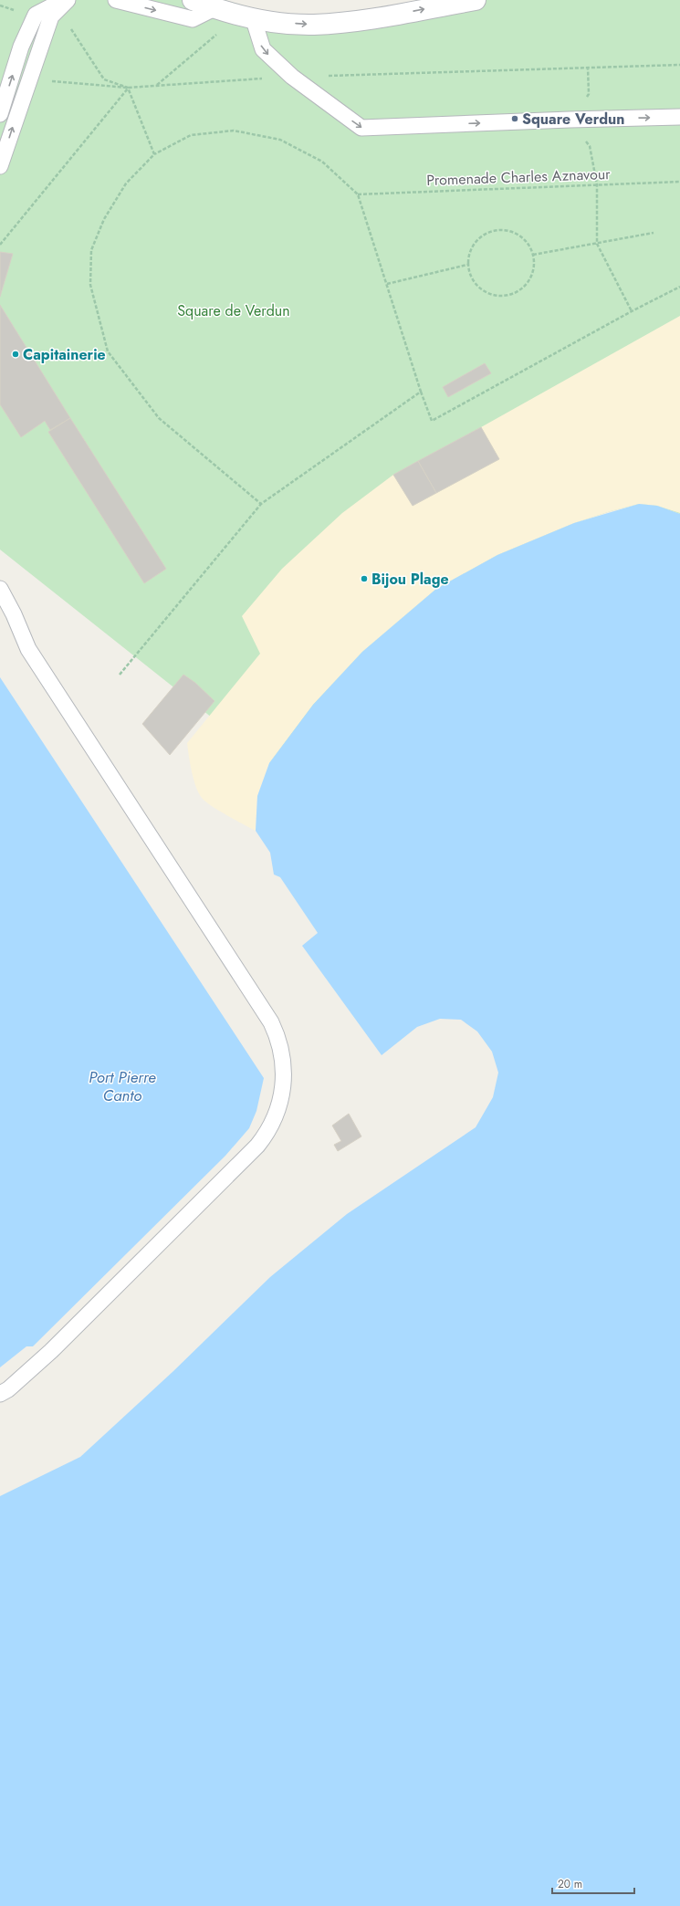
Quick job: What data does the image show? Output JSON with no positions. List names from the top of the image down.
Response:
{
  "streets": {
    "path": ["Promenade Charles Aznavour"]
  },
  "water": ["Port Pierre Canto"],
  "parks": ["Square de Verdun"],
  "places": ["Square Verdun", "Capitainerie", "Bijou Plage"],
  "scale_bar": "20 m"
}
